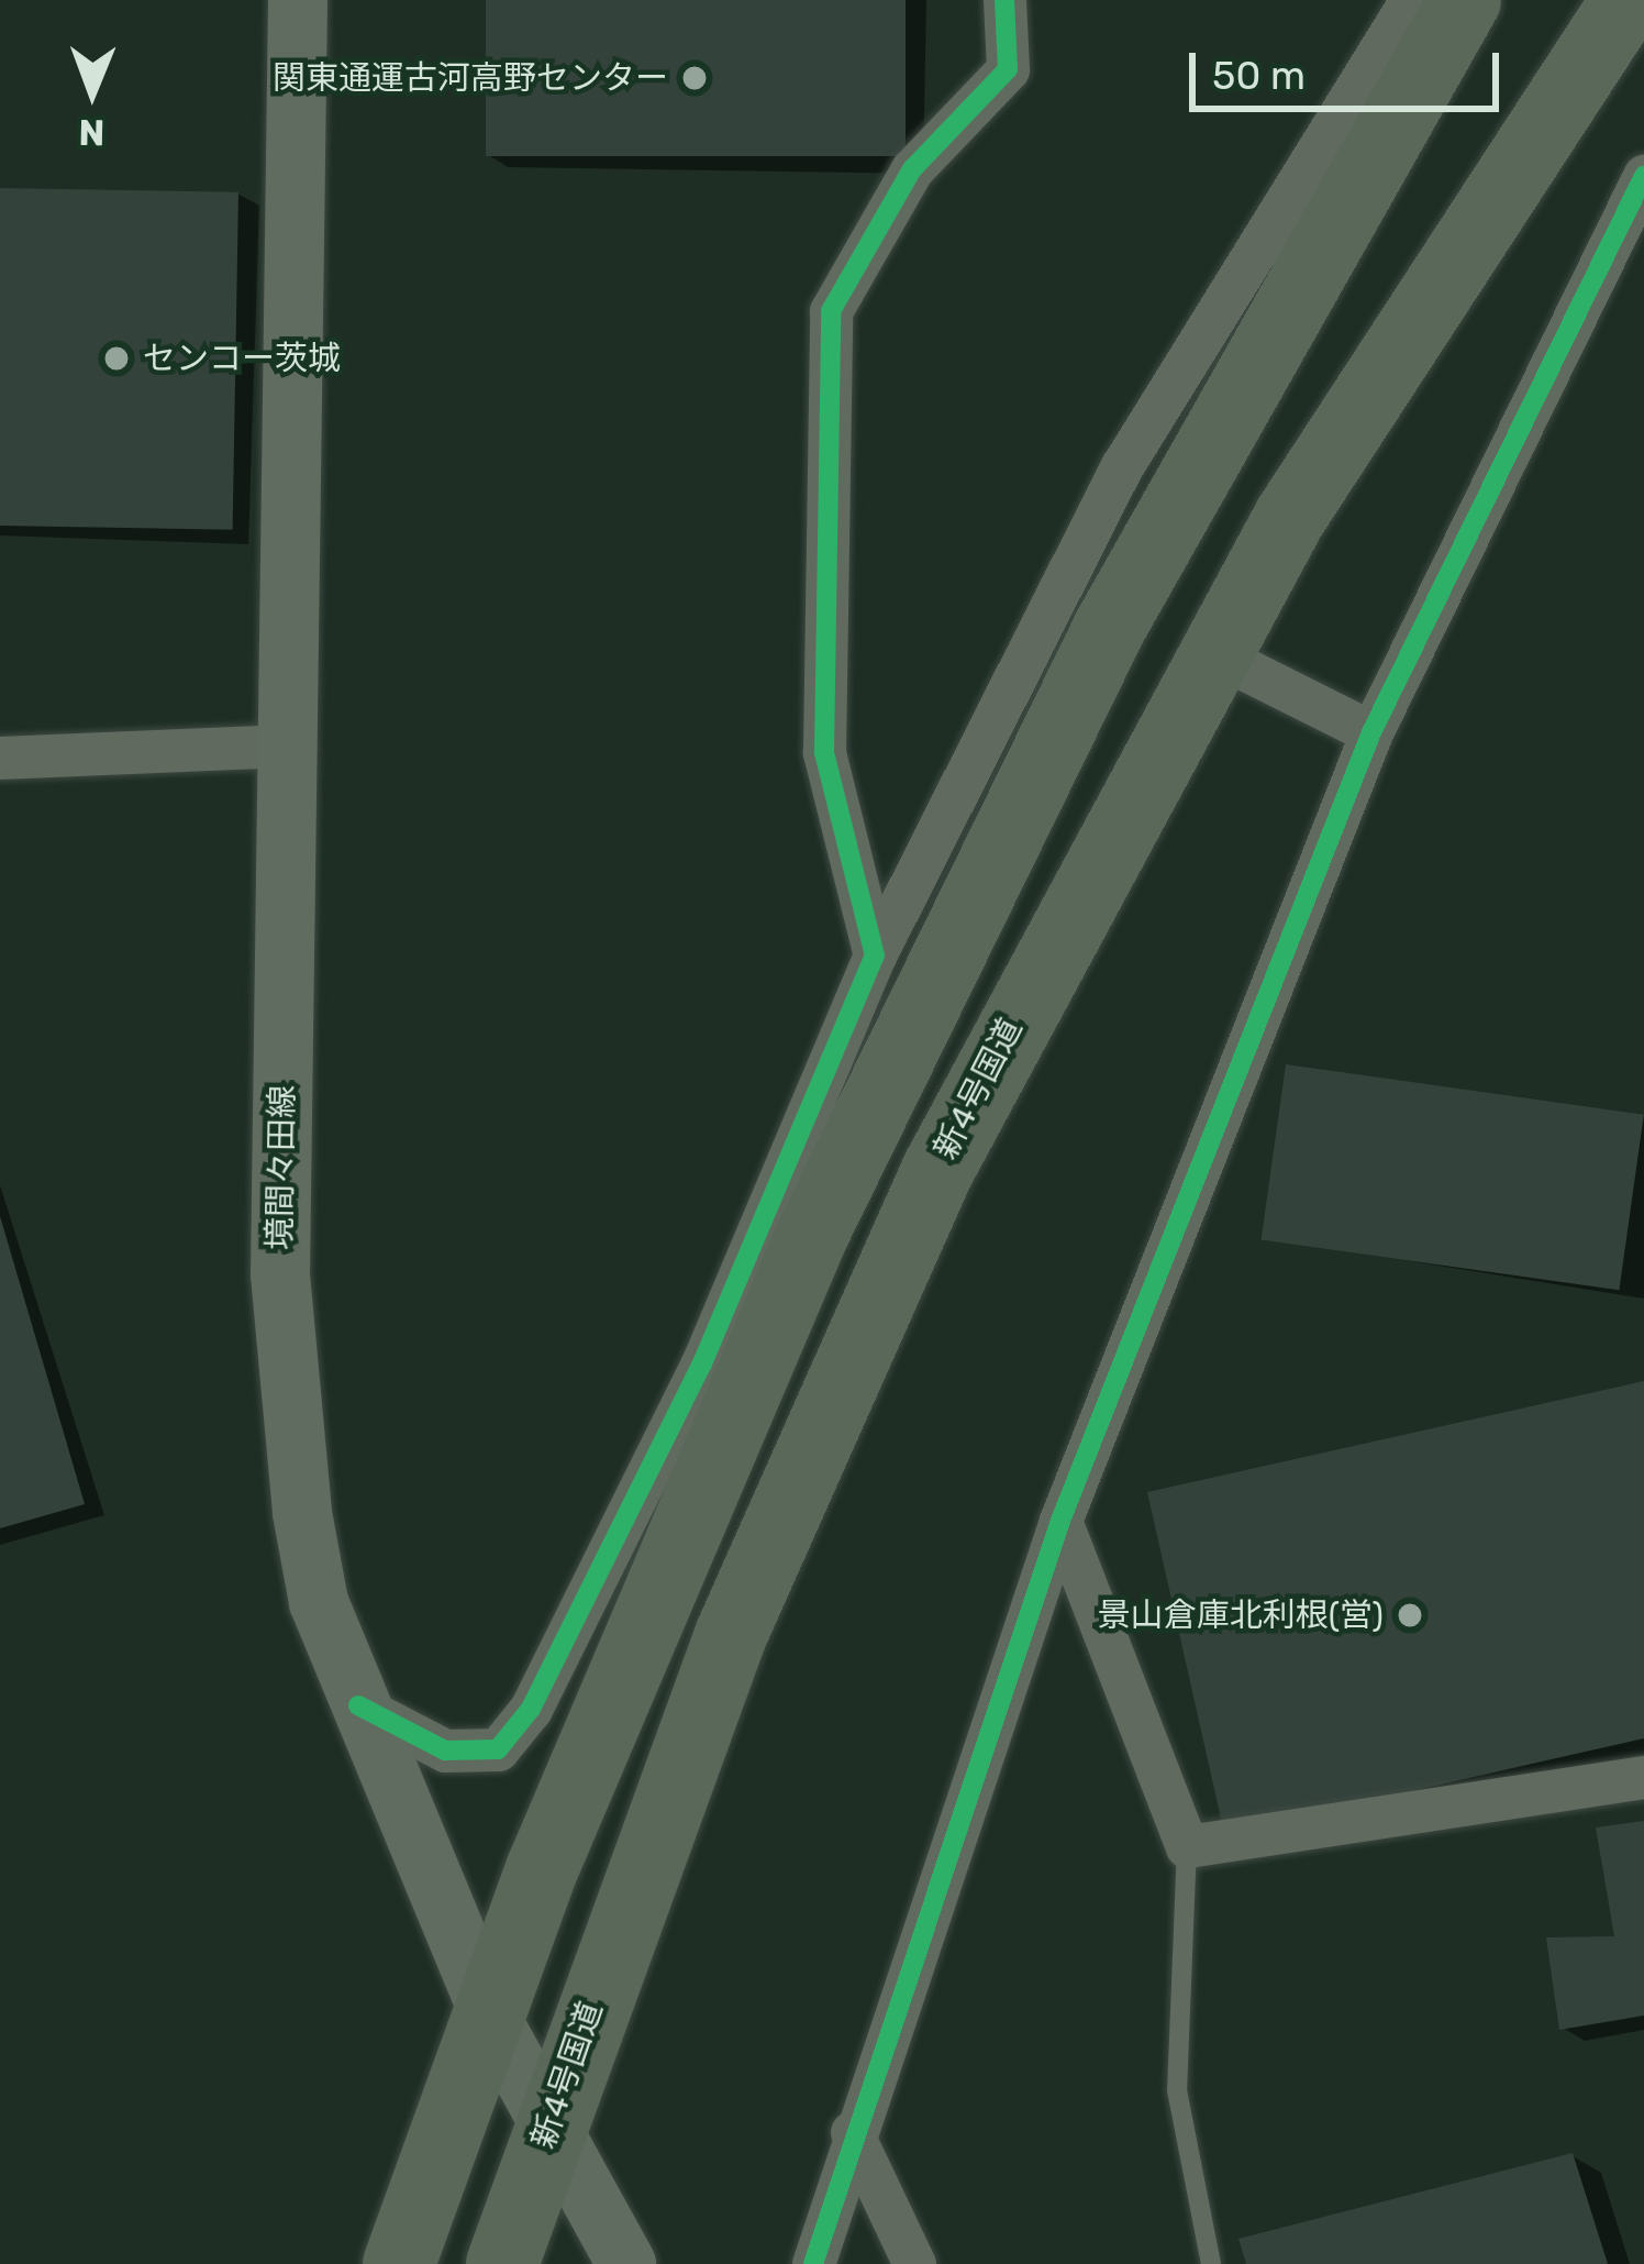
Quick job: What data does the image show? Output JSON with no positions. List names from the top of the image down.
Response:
{
  "streets": {
    "highway": ["新4号国道"],
    "main road": ["境間々田線"]
  },
  "crossings": [
    ["新4号国道", "境間々田線"]
  ],
  "places": ["関東通運古河高野センター", "センコー茨城", "景山倉庫北利根(営)"],
  "scale_bar": "50 m",
  "north": "bottom"
}
